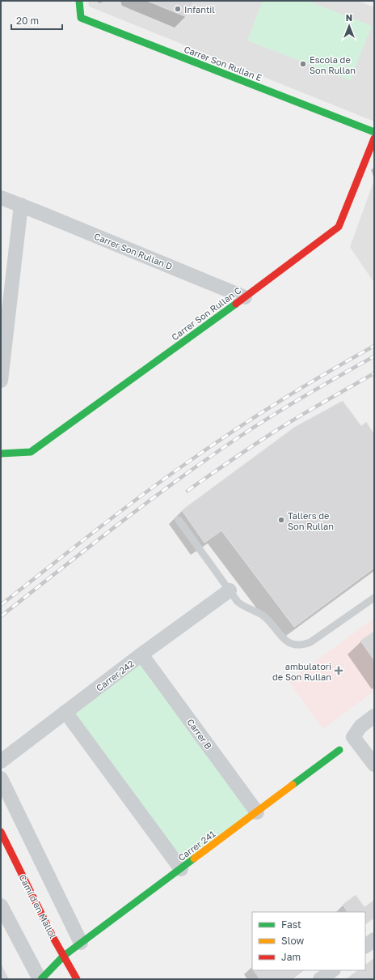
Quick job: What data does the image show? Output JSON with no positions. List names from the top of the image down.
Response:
{
  "streets": {
    "street": [
      "Carrer Son Rullan E",
      "Carrer Son Rullan D",
      "Carrer Son Rullan C",
      "Carrer 242",
      "Carrer B",
      "Carrer 241",
      "Camí d'en Mallol"
    ]
  },
  "crossings": [
    ["Carrer Son Rullan D", "Carrer Son Rullan C"],
    ["Carrer 242", "Carrer B"],
    ["Carrer B", "Carrer 241"],
    ["Carrer 241", "Camí d'en Mallol"]
  ],
  "places": {
    "other": ["Infantil", "Escola de Son Rullan", "Tallers de Son Rullan"],
    "health": ["ambulatori de Son Rullan"]
  },
  "legend": ["Fast", "Slow", "Jam"],
  "scale_bar": "20 m",
  "north": "top"
}
